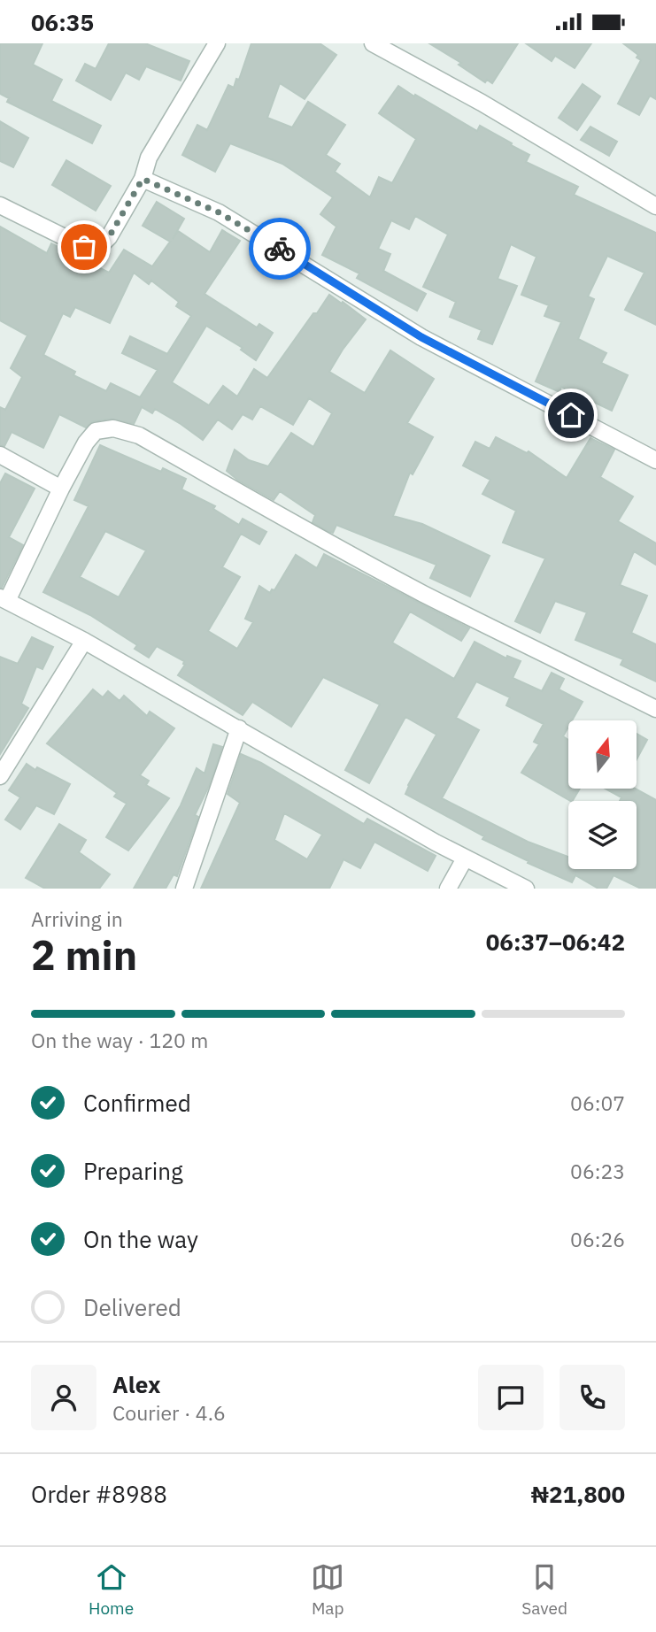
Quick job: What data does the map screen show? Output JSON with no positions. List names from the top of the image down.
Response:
{
  "north": "top",
  "page": {
    "status": "06:35",
    "heading": ["2 min", "Arriving in", "06:37–06:42"],
    "panel": [
      "Alex",
      "Courier · 4.6",
      "Order #8988",
      "₦21,800"
    ],
    "bar": "On the way · 120 m",
    "list": [
      ["Confirmed", "06:07"],
      ["Preparing", "06:23"],
      ["On the way", "06:26"],
      "Delivered"
    ],
    "tabs": ["Home", "Map", "Saved"]
  }
}
